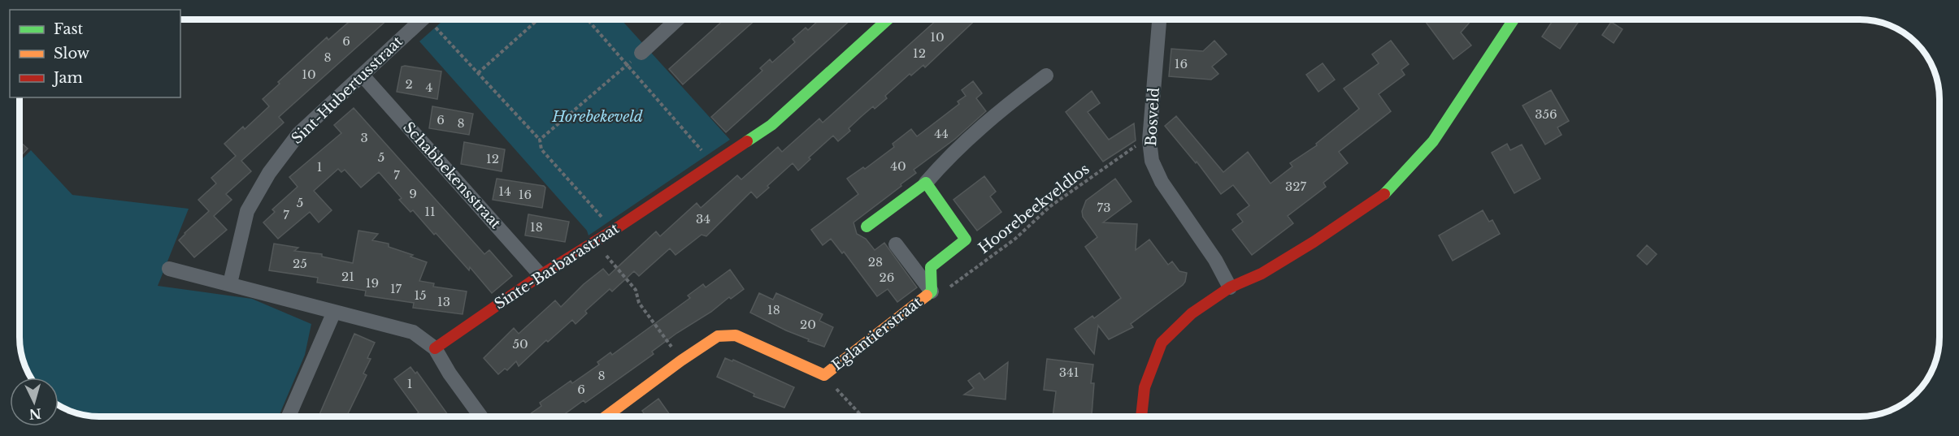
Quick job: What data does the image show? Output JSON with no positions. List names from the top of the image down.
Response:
{
  "streets": {
    "street": [
      "Sint-Hubertusstraat",
      "Bosveld",
      "Schabbekensstraat",
      "Sinte-Barbarastraat",
      "Eglantierstraat"
    ],
    "path": ["Hoorebeekveldlos"]
  },
  "crossings": [
    ["Sint-Hubertusstraat", "Schabbekensstraat"],
    ["Bosveld", "Hoorebeekveldlos"],
    ["Schabbekensstraat", "Sinte-Barbarastraat"],
    ["Hoorebeekveldlos", "Eglantierstraat"]
  ],
  "parks": ["Horebekeveld"],
  "house_numbers": [
    "10",
    "6",
    "12",
    "8",
    "16",
    "10",
    "2",
    "4",
    "356",
    "6",
    "8",
    "44",
    "3",
    "5",
    "12",
    "40",
    "1",
    "7",
    "327",
    "14",
    "9",
    "16",
    "5",
    "73",
    "11",
    "7",
    "34",
    "18",
    "28",
    "25",
    "21",
    "26",
    "19",
    "17",
    "15",
    "13",
    "18",
    "20",
    "50",
    "341",
    "8",
    "1",
    "6"
  ],
  "legend": ["Fast", "Slow", "Jam"],
  "north": "bottom"
}
